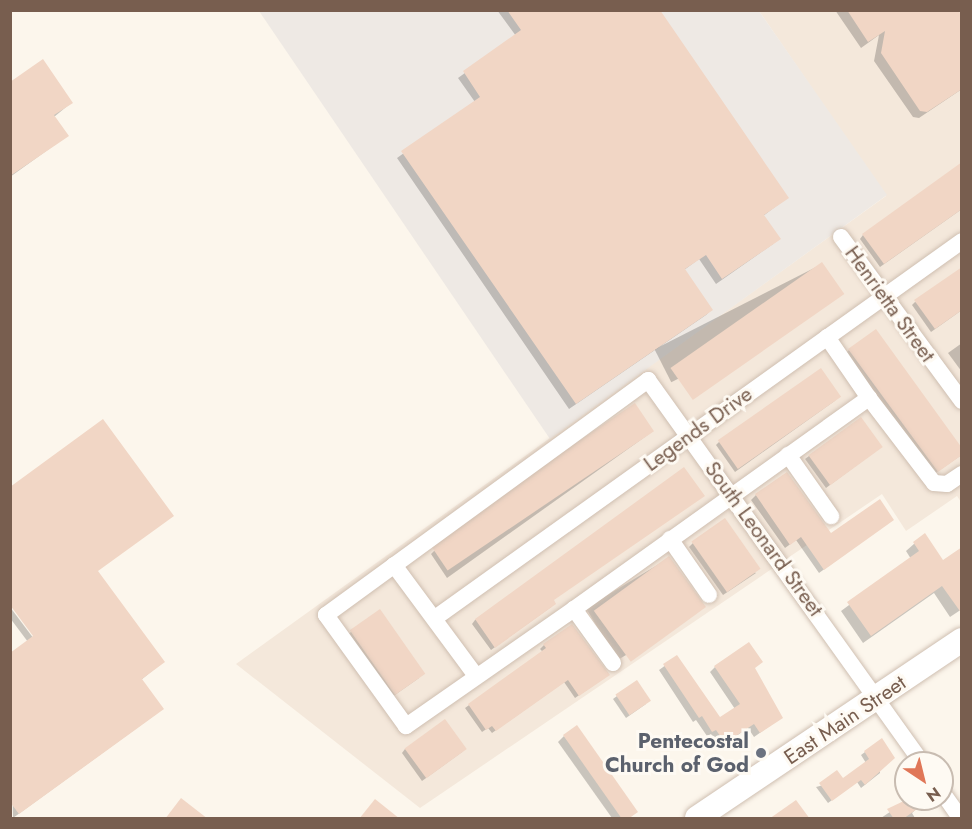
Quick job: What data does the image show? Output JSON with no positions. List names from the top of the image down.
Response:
{
  "streets": {
    "main road": ["East Main Street"],
    "street": ["Henrietta Street", "Legends Drive", "South Leonard Street"]
  },
  "crossings": [
    ["Henrietta Street", "Legends Drive"],
    ["Legends Drive", "South Leonard Street"],
    ["South Leonard Street", "East Main Street"]
  ],
  "places": ["Pentecostal Church of God"],
  "north": "bottom right"
}
